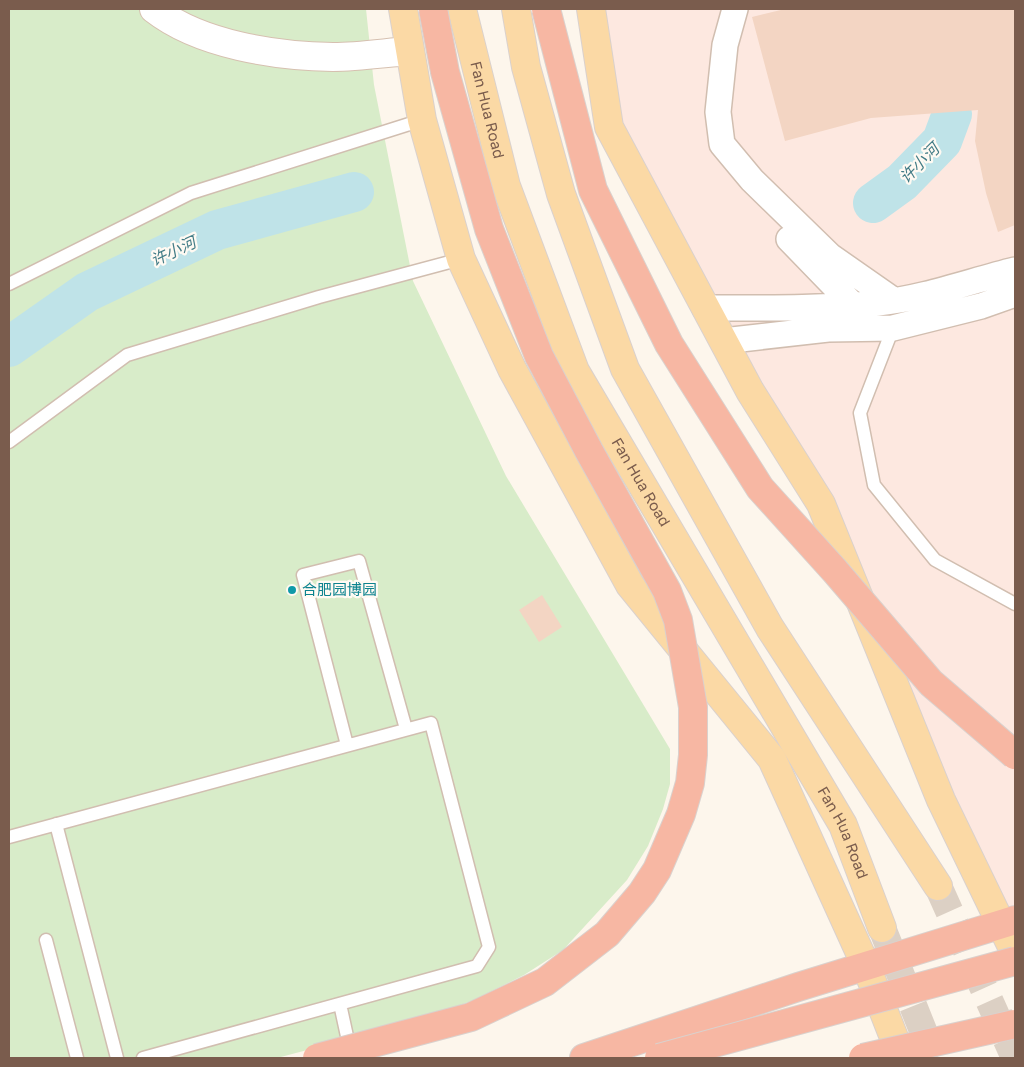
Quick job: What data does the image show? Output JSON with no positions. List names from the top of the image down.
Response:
{
  "streets": {
    "main road": ["Fan Hua Road"]
  },
  "water": ["许小河"],
  "places": ["合肥园博园"]
}
